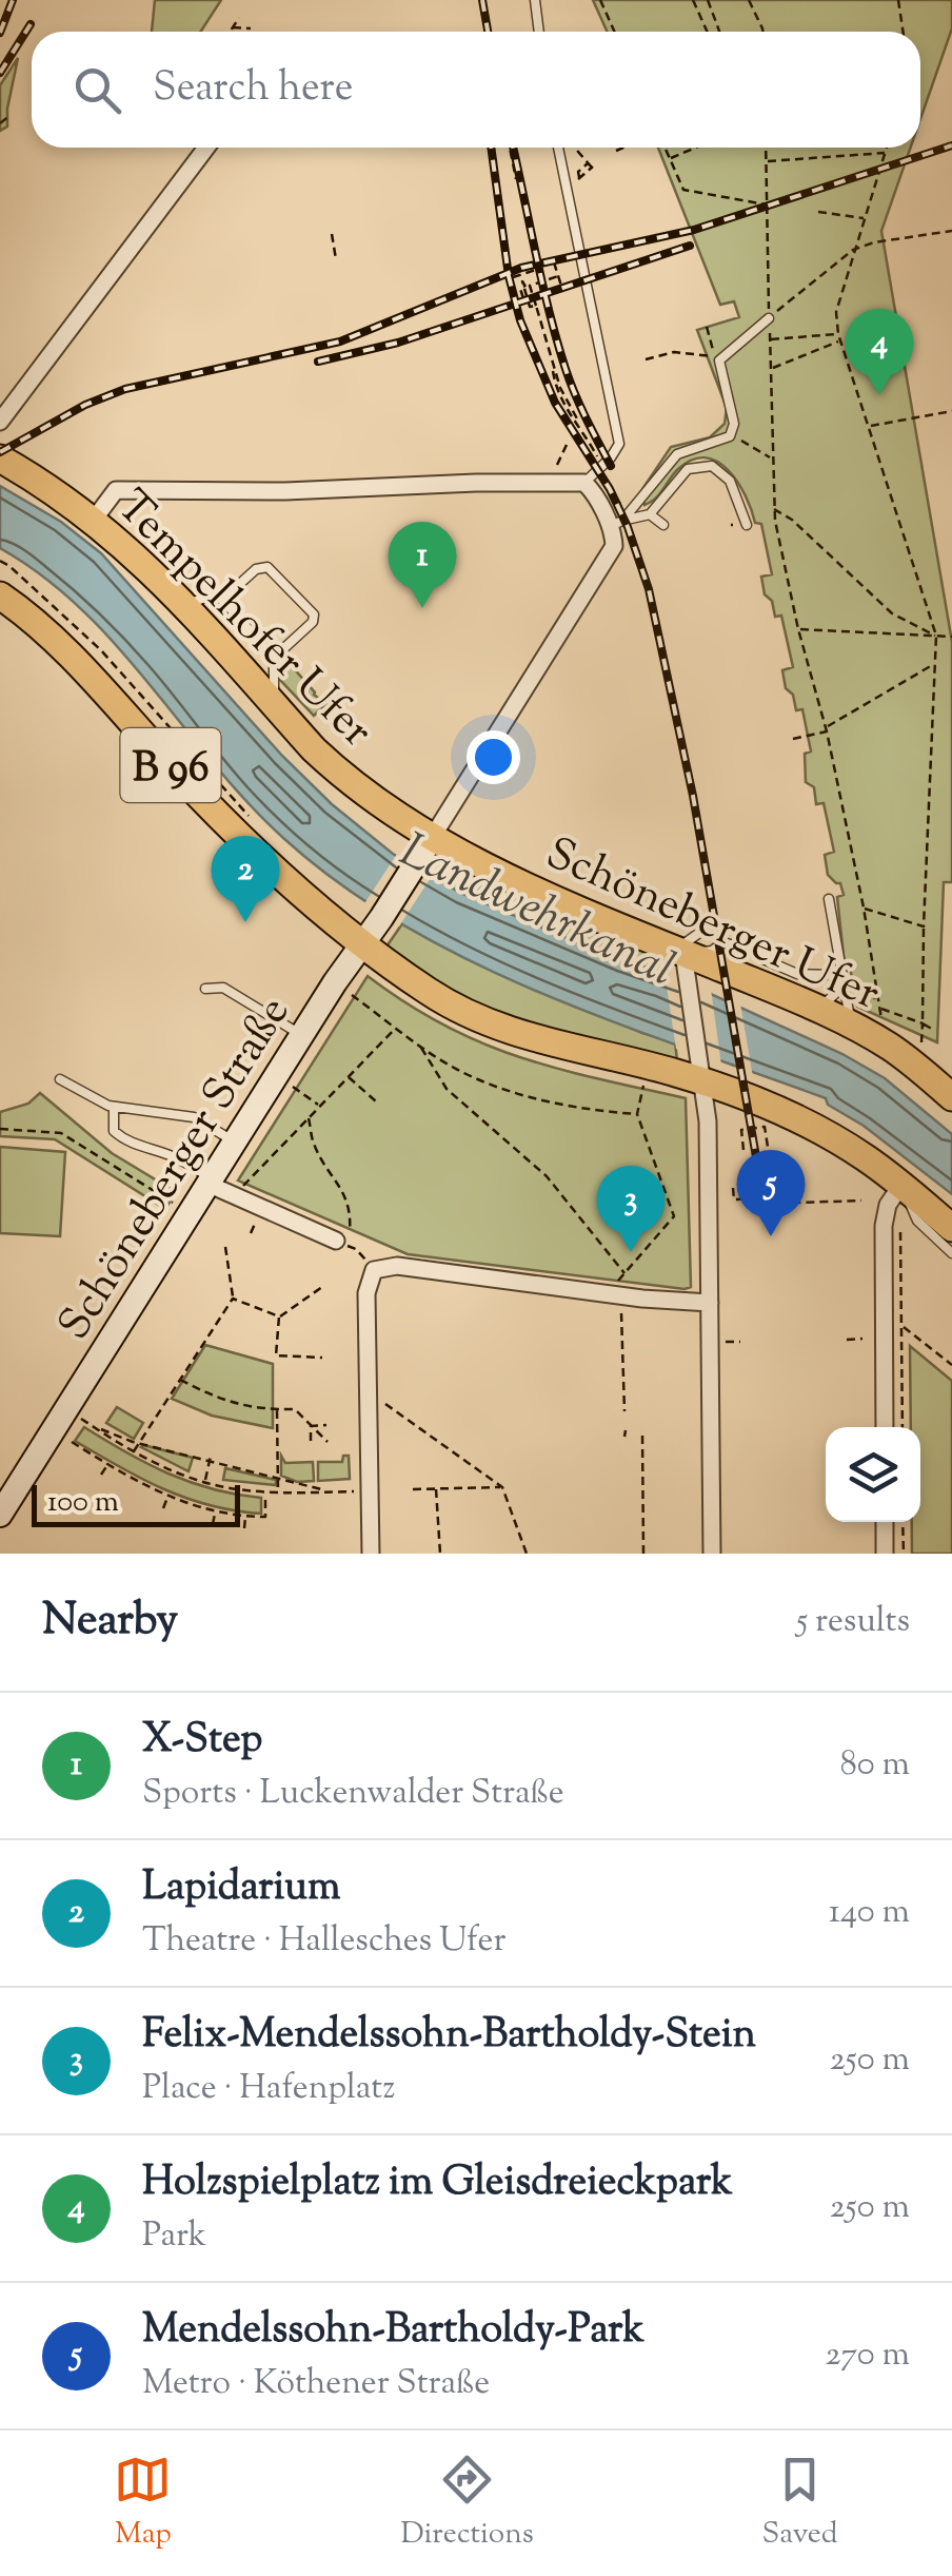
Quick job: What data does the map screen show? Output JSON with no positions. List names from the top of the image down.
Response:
{
  "streets": {
    "main road": ["Tempelhofer Ufer", "B 96", "Schöneberger Ufer"],
    "street": ["Schöneberger Straße"]
  },
  "crossings": [
    ["Tempelhofer Ufer", "Schöneberger Ufer"],
    ["Tempelhofer Ufer", "Schöneberger Straße"],
    ["B 96", "Schöneberger Straße"],
    ["Schöneberger Ufer", "Schöneberger Straße"]
  ],
  "water": ["Landwehrkanal"],
  "scale_bar": "100 m",
  "page": {
    "search": "Search here",
    "pins": [
      "4",
      "1",
      "2",
      "5",
      "3"
    ],
    "scale": "100 m",
    "heading": ["Nearby", "5 results"],
    "list": [
      {
        "mark": "1",
        "name": "X-Step",
        "note": "Sports · Luckenwalder Straße",
        "value": "80 m"
      },
      {
        "mark": "2",
        "name": "Lapidarium",
        "note": "Theatre · Hallesches Ufer",
        "value": "140 m"
      },
      {
        "mark": "3",
        "name": "Felix-Mendelssohn-Bartholdy-Stein",
        "note": "Place · Hafenplatz",
        "value": "250 m"
      },
      {
        "mark": "4",
        "name": "Holzspielplatz im Gleisdreieckpark",
        "note": "Park",
        "value": "250 m"
      },
      {
        "mark": "5",
        "name": "Mendelssohn-Bartholdy-Park",
        "note": "Metro · Köthener Straße",
        "value": "270 m"
      }
    ],
    "nav": ["Map", "Directions", "Saved"]
  }
}
